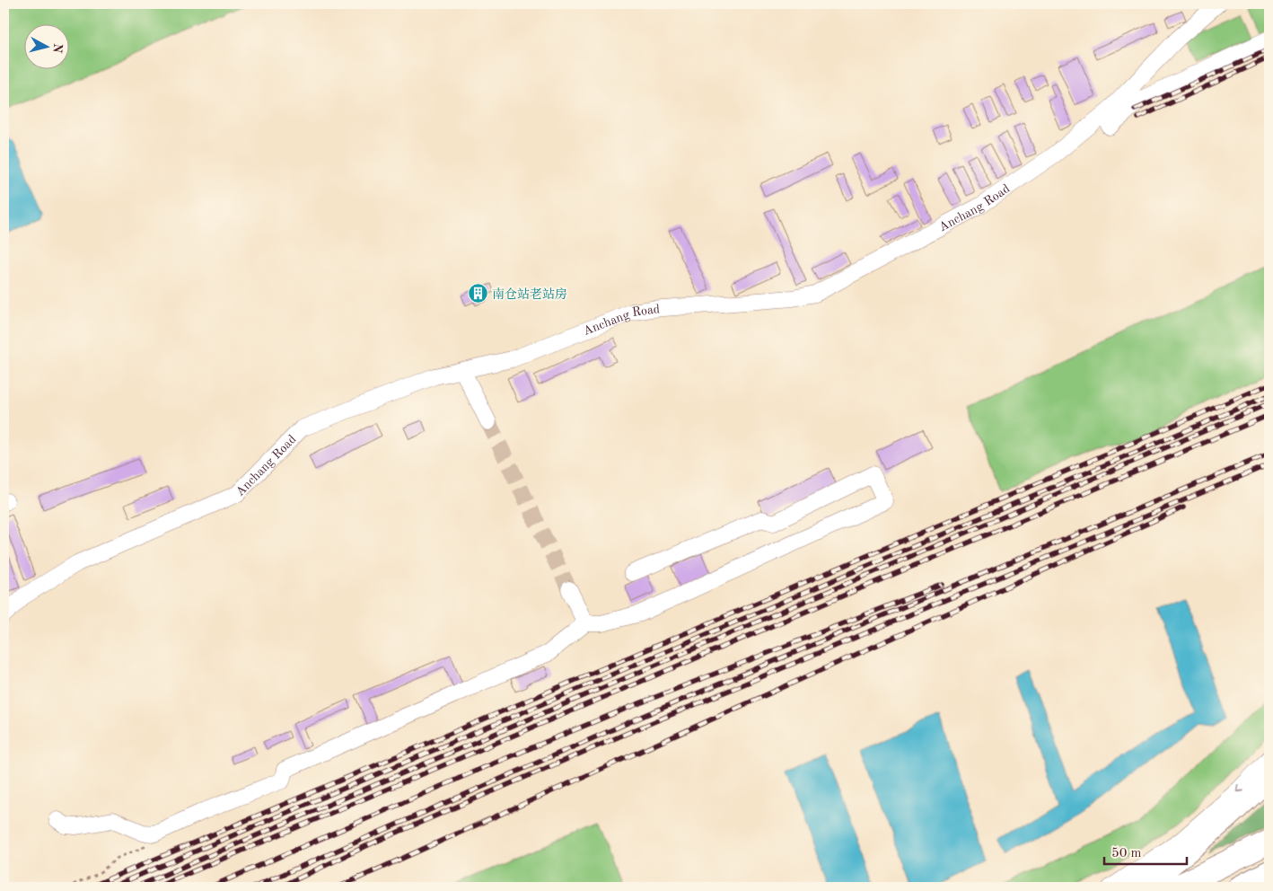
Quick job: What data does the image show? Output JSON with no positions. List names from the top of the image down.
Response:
{
  "streets": {
    "street": ["Anchang Road"]
  },
  "places": {
    "building": ["南仓站老站房"]
  },
  "scale_bar": "50 m",
  "north": "right"
}
